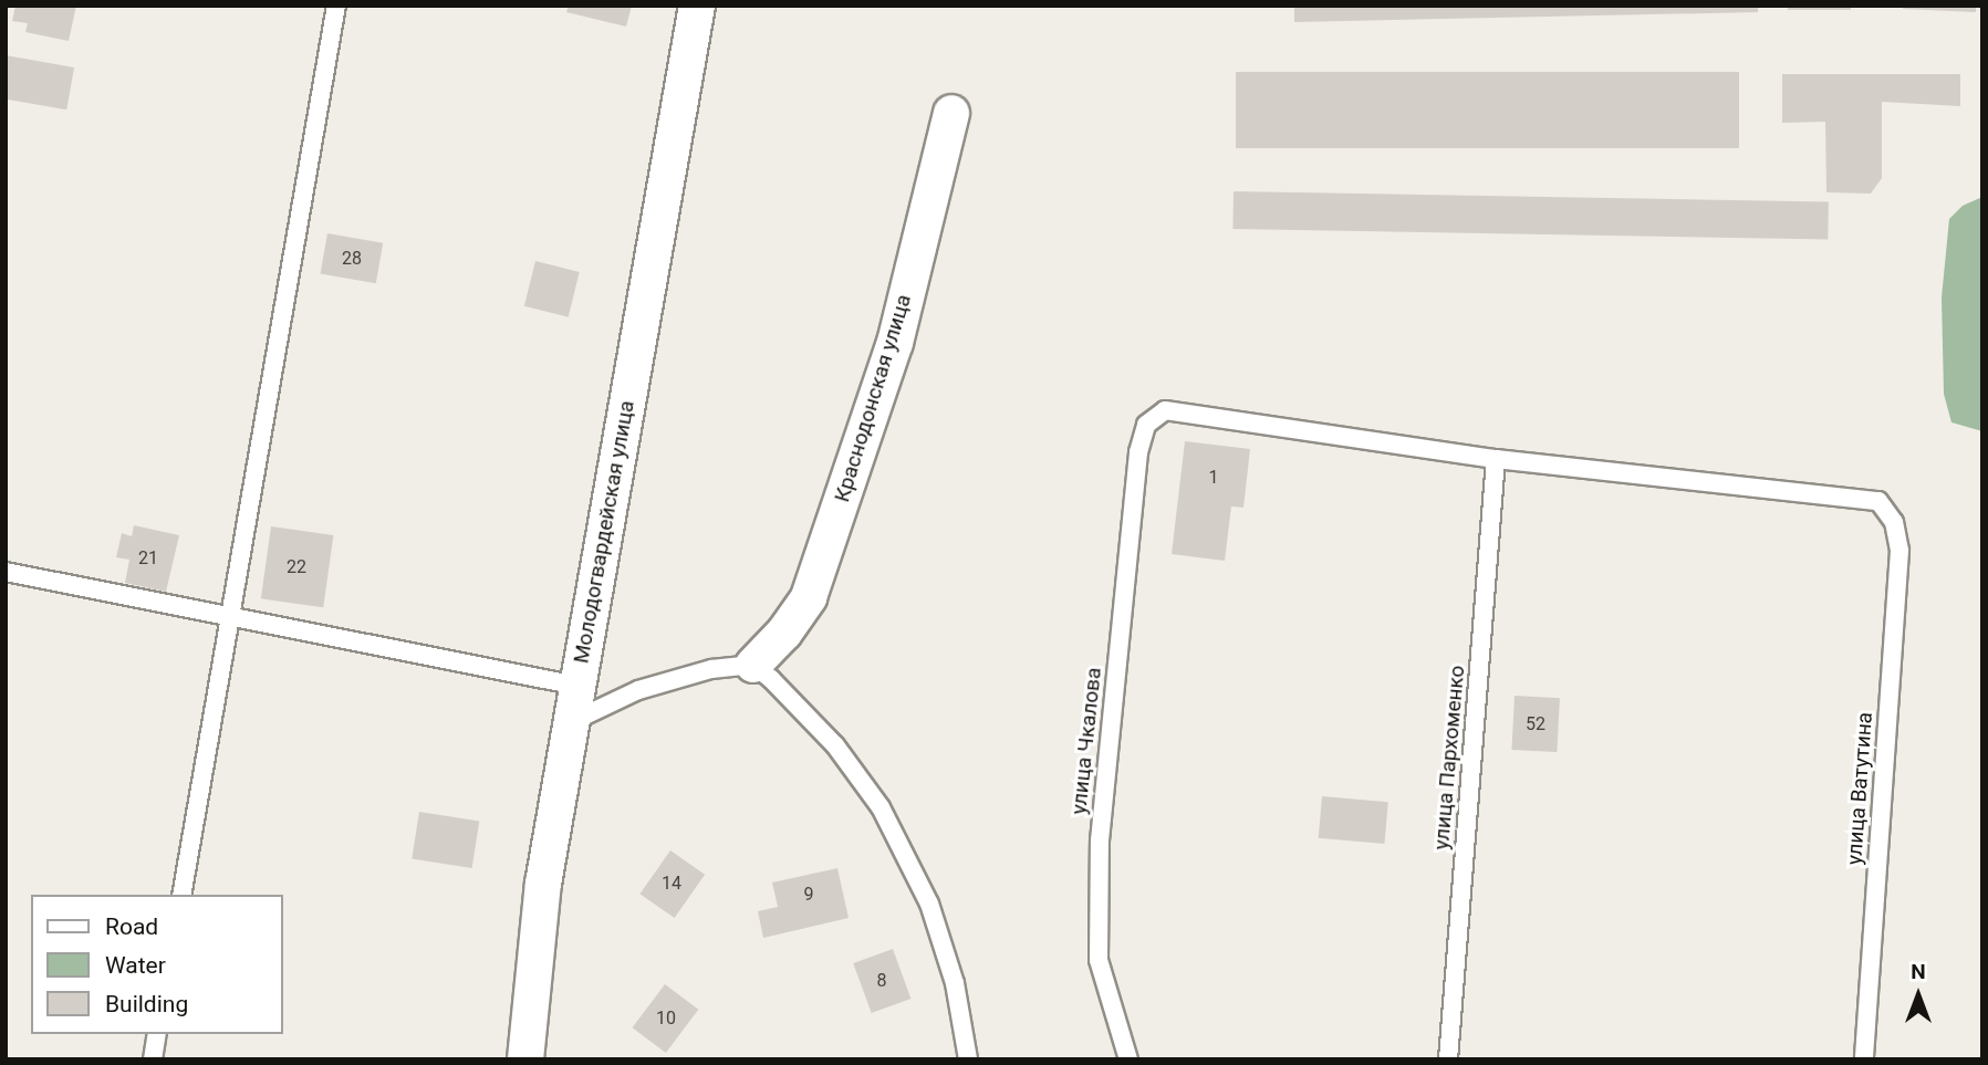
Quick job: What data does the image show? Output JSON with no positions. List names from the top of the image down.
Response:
{
  "streets": {
    "street": ["Краснодонская улица", "Молодогвардейская улица"],
    "lane": ["улица Чкалова", "улица Пархоменко", "улица Ватутина"]
  },
  "crossings": [
    ["улица Чкалова", "улица Пархоменко"],
    ["улица Чкалова", "улица Ватутина"],
    ["улица Пархоменко", "улица Ватутина"]
  ],
  "house_numbers": [
    "28",
    "1",
    "21",
    "22",
    "52",
    "14",
    "9",
    "8",
    "10"
  ],
  "legend": ["Road", "Water", "Building"],
  "north": "top"
}
